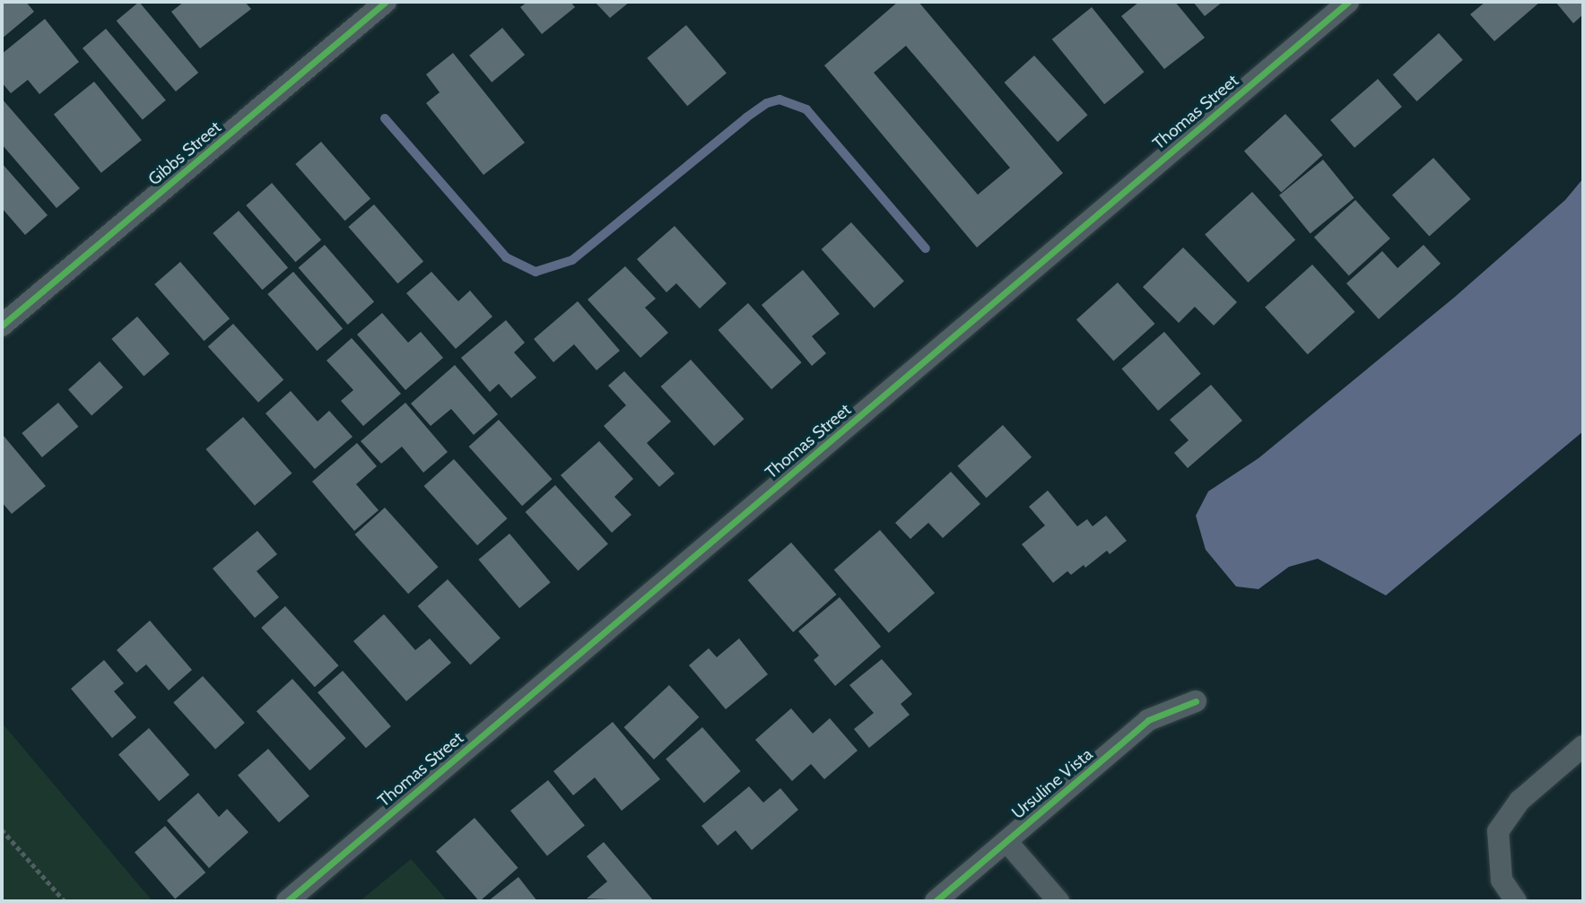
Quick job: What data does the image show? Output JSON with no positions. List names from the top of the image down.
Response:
{
  "streets": {
    "street": ["Thomas Street", "Gibbs Street", "Ursuline Vista"]
  }
}
